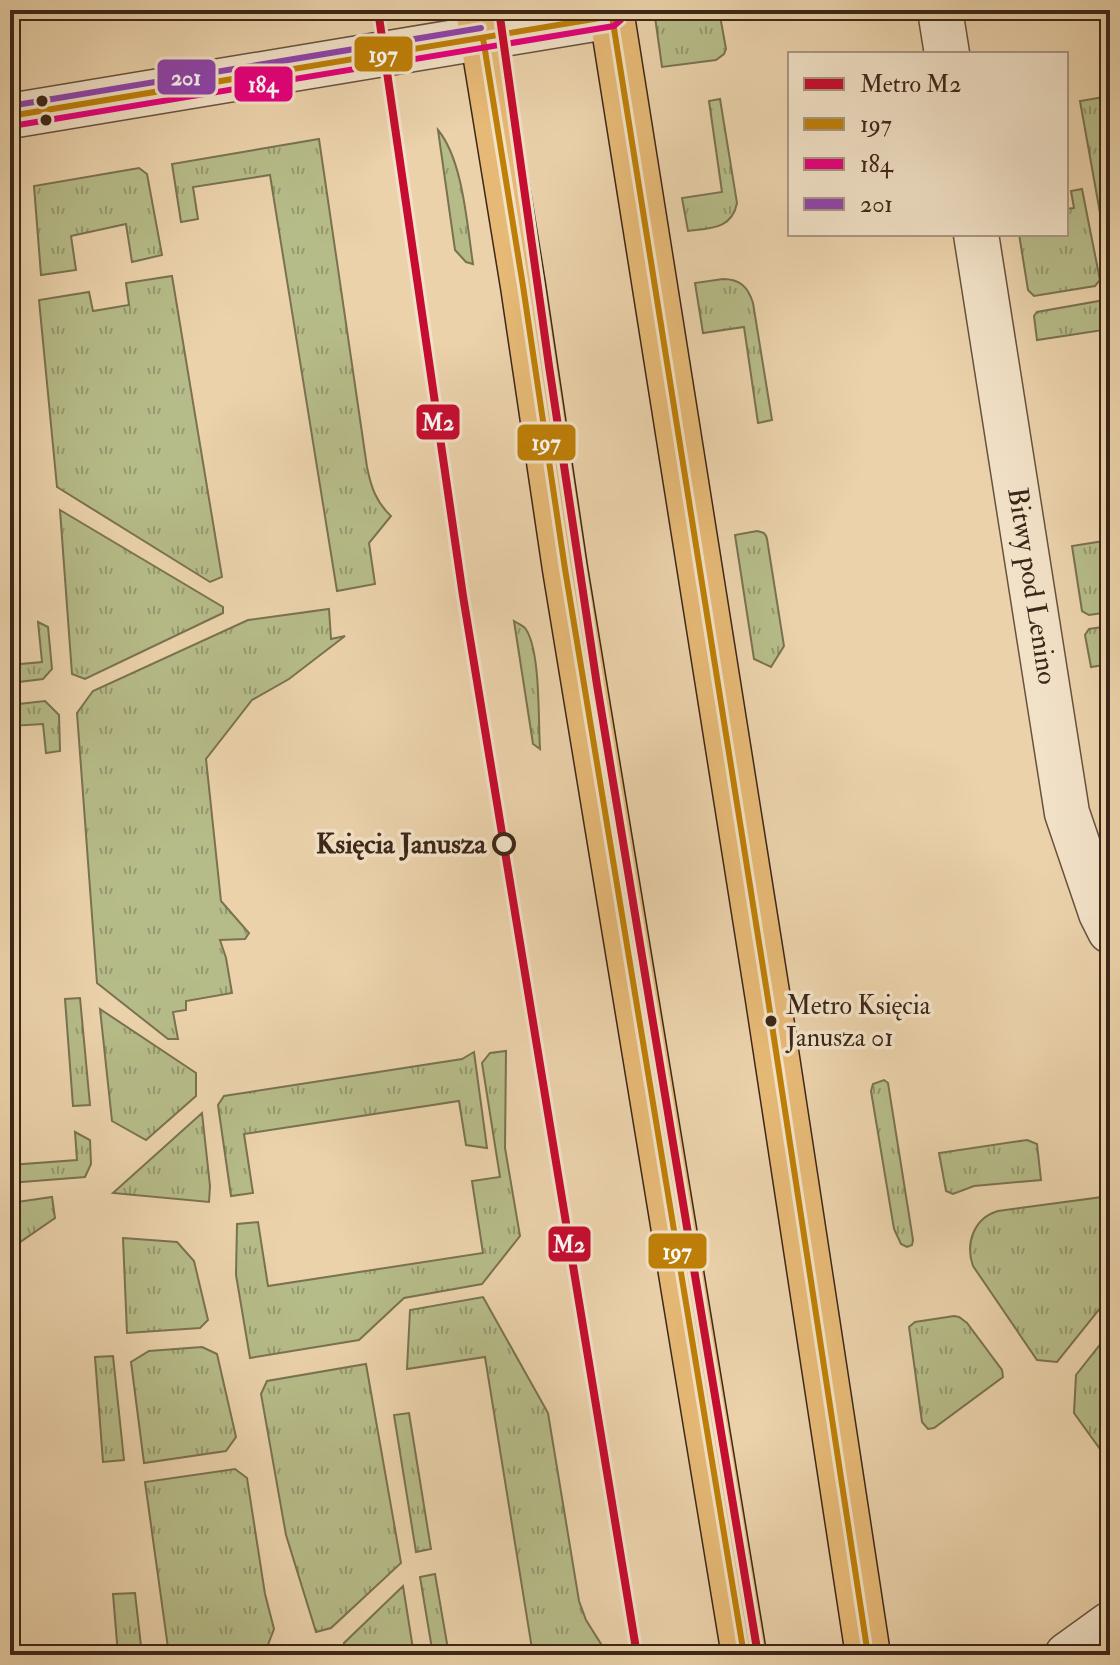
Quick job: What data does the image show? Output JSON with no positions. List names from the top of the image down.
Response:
{
  "streets": {
    "street": ["Bitwy pod Lenino"]
  },
  "places": ["Księcia Janusza", "Metro Księcia Janusza 01"],
  "lines": [
    "metro line M2",
    "transit line 184",
    "transit line 197",
    "transit line 201"
  ],
  "legend": [
    "Metro M2",
    "197",
    "184",
    "201"
  ]
}
